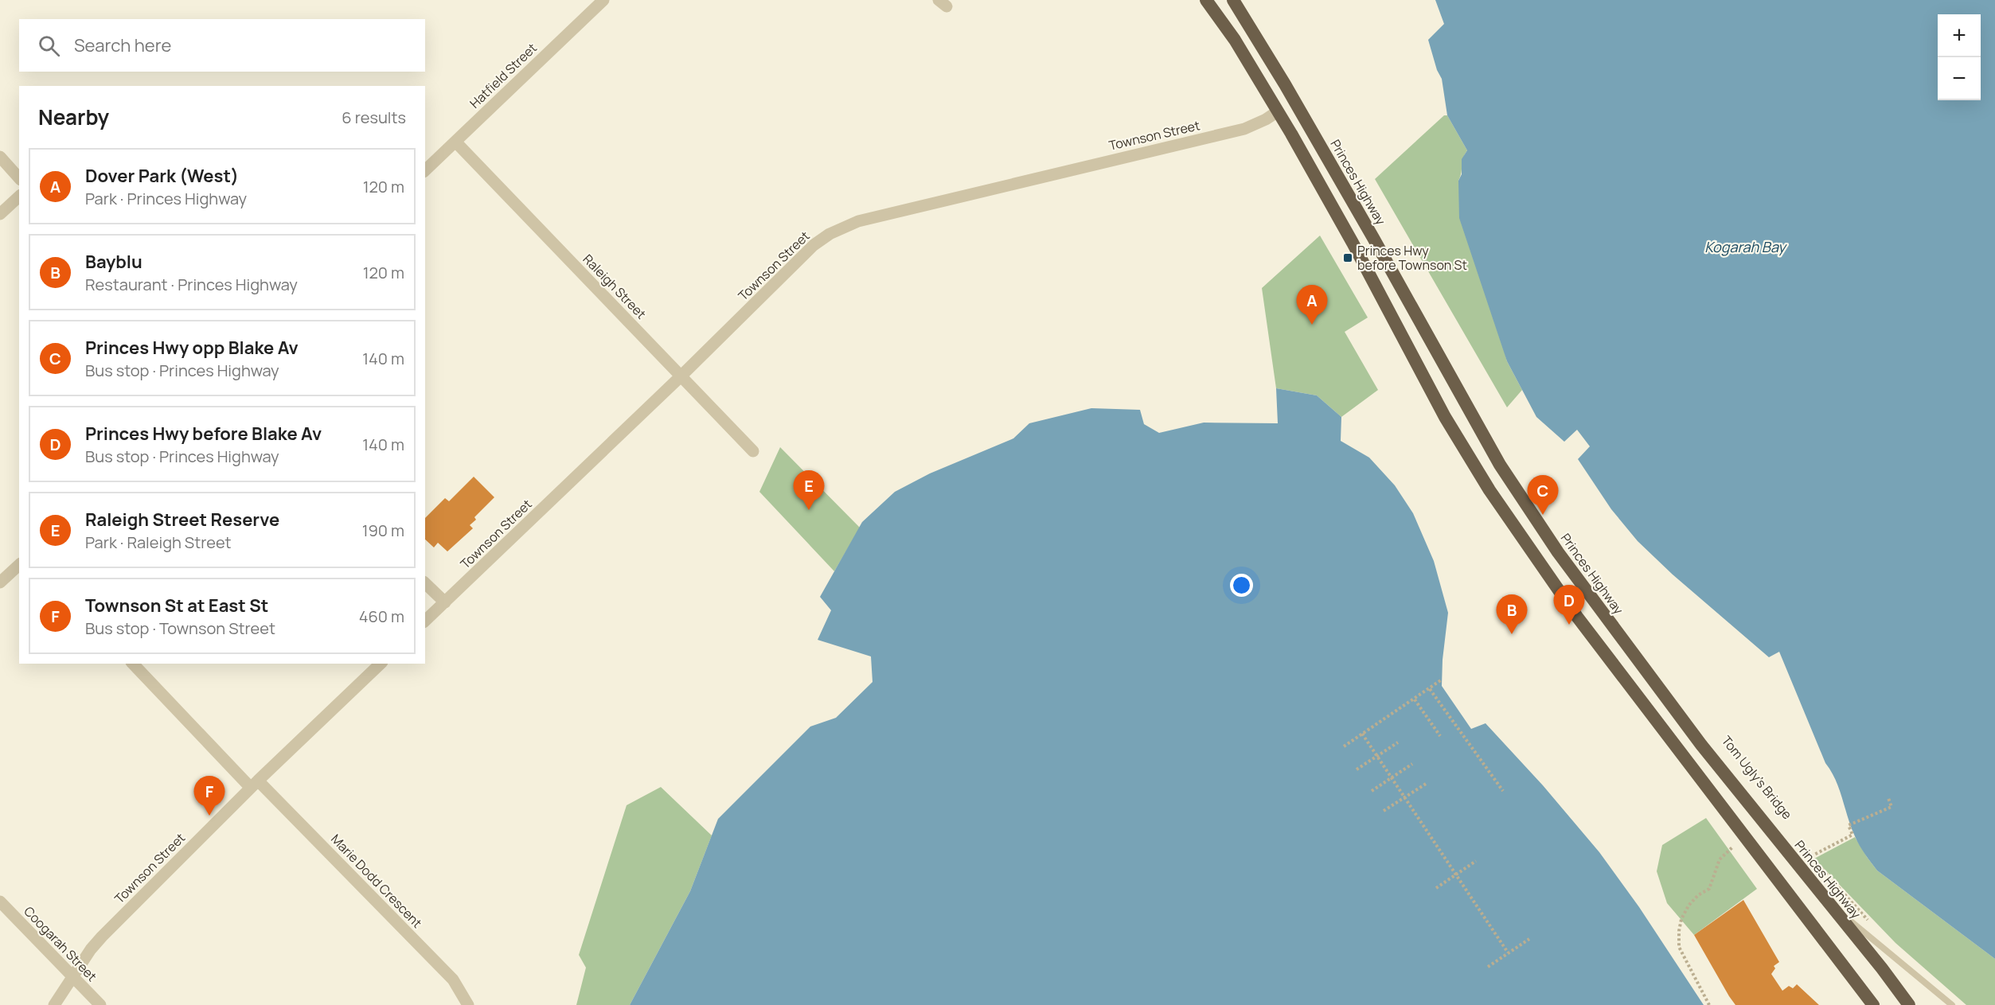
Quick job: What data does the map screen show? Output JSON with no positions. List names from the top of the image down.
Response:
{
  "streets": {
    "highway": ["Princes Highway"],
    "street": [
      "Hatfield Street",
      "Townson Street",
      "Raleigh Street",
      "Marie Dodd Crescent",
      "Coogarah Street"
    ]
  },
  "crossings": [
    ["Hatfield Street", "Raleigh Street"],
    ["Townson Street", "Raleigh Street"],
    ["Townson Street", "Marie Dodd Crescent"],
    ["Townson Street", "Coogarah Street"]
  ],
  "water": ["Kogarah Bay"],
  "places": {
    "transit": ["Princes Hwy before Townson St"]
  },
  "page": {
    "map_buttons": ["+", "−"],
    "search": "Search here",
    "heading": ["Nearby", "6 results"],
    "list": [
      {
        "mark": "A",
        "name": "Dover Park (West)",
        "note": "Park · Princes Highway",
        "value": "120 m"
      },
      {
        "mark": "B",
        "name": "Bayblu",
        "note": "Restaurant · Princes Highway",
        "value": "120 m"
      },
      {
        "mark": "C",
        "name": "Princes Hwy opp Blake Av",
        "note": "Bus stop · Princes Highway",
        "value": "140 m"
      },
      {
        "mark": "D",
        "name": "Princes Hwy before Blake Av",
        "note": "Bus stop · Princes Highway",
        "value": "140 m"
      },
      {
        "mark": "E",
        "name": "Raleigh Street Reserve",
        "note": "Park · Raleigh Street",
        "value": "190 m"
      },
      {
        "mark": "F",
        "name": "Townson St at East St",
        "note": "Bus stop · Townson Street",
        "value": "460 m"
      }
    ],
    "pins": [
      "A",
      "E",
      "C",
      "D",
      "B",
      "F"
    ]
  }
}
